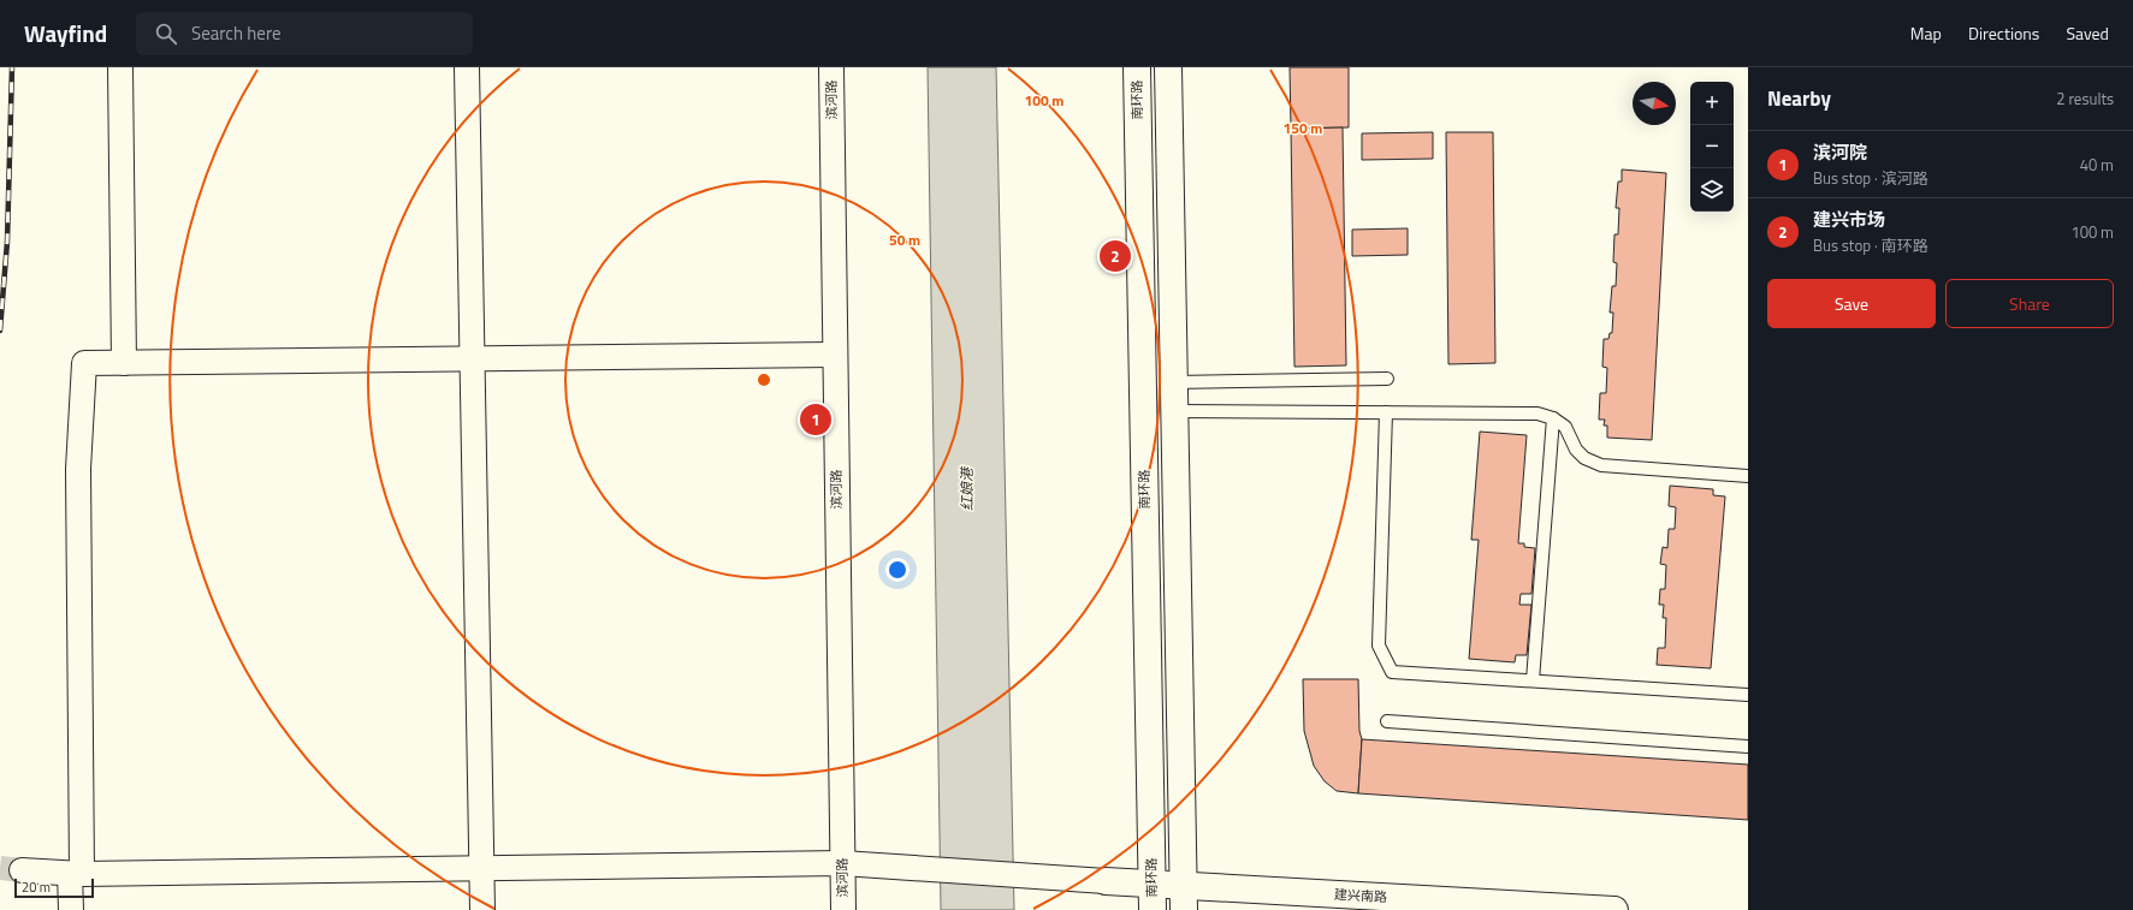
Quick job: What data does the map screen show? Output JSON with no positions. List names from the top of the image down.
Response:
{
  "streets": {
    "main road": ["南环路", "建兴南路"],
    "street": ["滨河路"]
  },
  "crossings": [
    ["南环路", "建兴南路"]
  ],
  "water": ["红娘港"],
  "scale_bar": "20 m",
  "north": "right",
  "page": {
    "header": "Wayfind",
    "search": "Search here",
    "nav": ["Map", "Directions", "Saved"],
    "heading": ["Nearby", "2 results"],
    "map_buttons": ["+", "−"],
    "list": [
      {
        "mark": "1",
        "name": "滨河院",
        "note": "Bus stop · 滨河路",
        "value": "40 m"
      },
      {
        "mark": "2",
        "name": "建兴市场",
        "note": "Bus stop · 南环路",
        "value": "100 m"
      }
    ],
    "pins": ["2", "1"],
    "buttons": ["Save", "Share"],
    "scale": "20 m"
  },
  "rings": ["100 m", "150 m", "50 m"]
}
